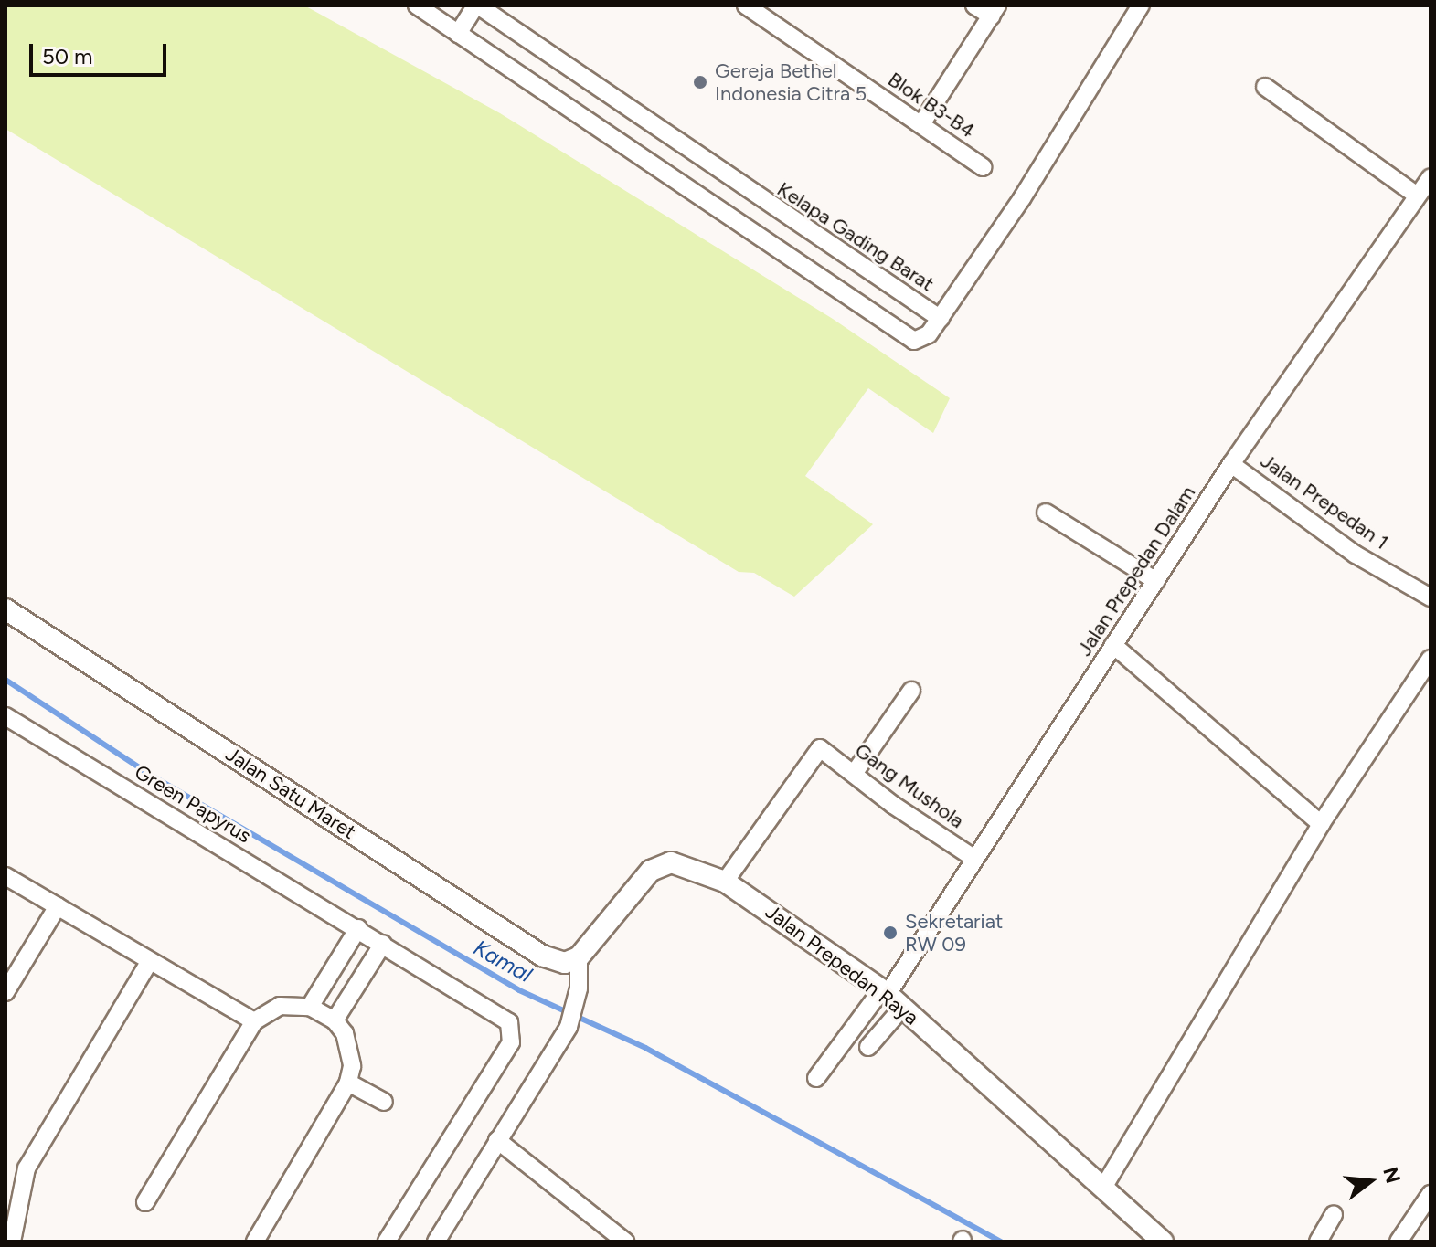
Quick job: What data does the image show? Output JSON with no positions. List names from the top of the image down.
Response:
{
  "streets": {
    "street": [
      "Blok B3-B4",
      "Kelapa Gading Barat",
      "Jalan Prepedan 1",
      "Jalan Prepedan Dalam",
      "Gang Mushola",
      "Jalan Satu Maret",
      "Green Papyrus",
      "Jalan Prepedan Raya"
    ]
  },
  "crossings": [
    ["Jalan Prepedan 1", "Jalan Prepedan Dalam"],
    ["Jalan Prepedan Dalam", "Gang Mushola"],
    ["Jalan Prepedan Dalam", "Jalan Prepedan Raya"],
    ["Gang Mushola", "Jalan Prepedan Raya"],
    ["Jalan Satu Maret", "Jalan Prepedan Raya"]
  ],
  "water": ["Kamal"],
  "places": ["Gereja Bethel Indonesia Citra 5", "Sekretariat RW 09"],
  "scale_bar": "50 m",
  "north": "right"
}
